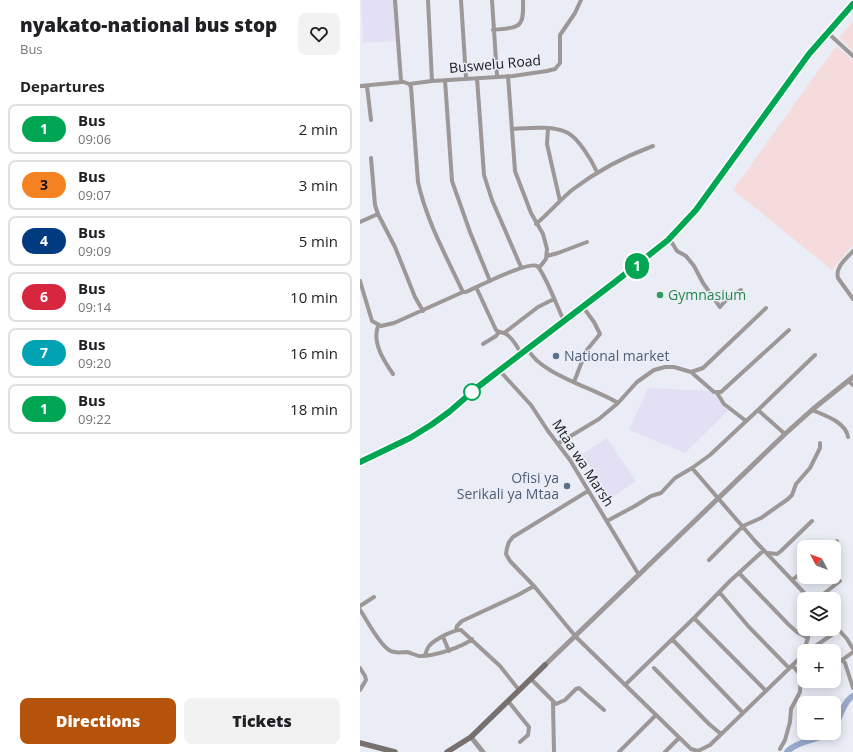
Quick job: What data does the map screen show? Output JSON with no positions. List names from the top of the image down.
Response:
{
  "streets": {
    "street": ["Buswelu Road", "Mtaa wa Marsh"]
  },
  "places": ["Gymnasium", "National market", "Ofisi ya Serikali ya Mtaa"],
  "lines": ["bus line 1"],
  "north": "top left",
  "page": {
    "heading": [
      ["nyakato-national bus stop", "Bus"],
      "Departures"
    ],
    "on_map": "1",
    "list": [
      {
        "mark": "1",
        "name": "Bus",
        "note": "09:06",
        "value": "2 min"
      },
      {
        "mark": "3",
        "name": "Bus",
        "note": "09:07",
        "value": "3 min"
      },
      {
        "mark": "4",
        "name": "Bus",
        "note": "09:09",
        "value": "5 min"
      },
      {
        "mark": "6",
        "name": "Bus",
        "note": "09:14",
        "value": "10 min"
      },
      {
        "mark": "7",
        "name": "Bus",
        "note": "09:20",
        "value": "16 min"
      },
      {
        "mark": "1",
        "name": "Bus",
        "note": "09:22",
        "value": "18 min"
      }
    ],
    "map_buttons": ["+", "−"],
    "buttons": ["Directions", "Tickets"]
  }
}
